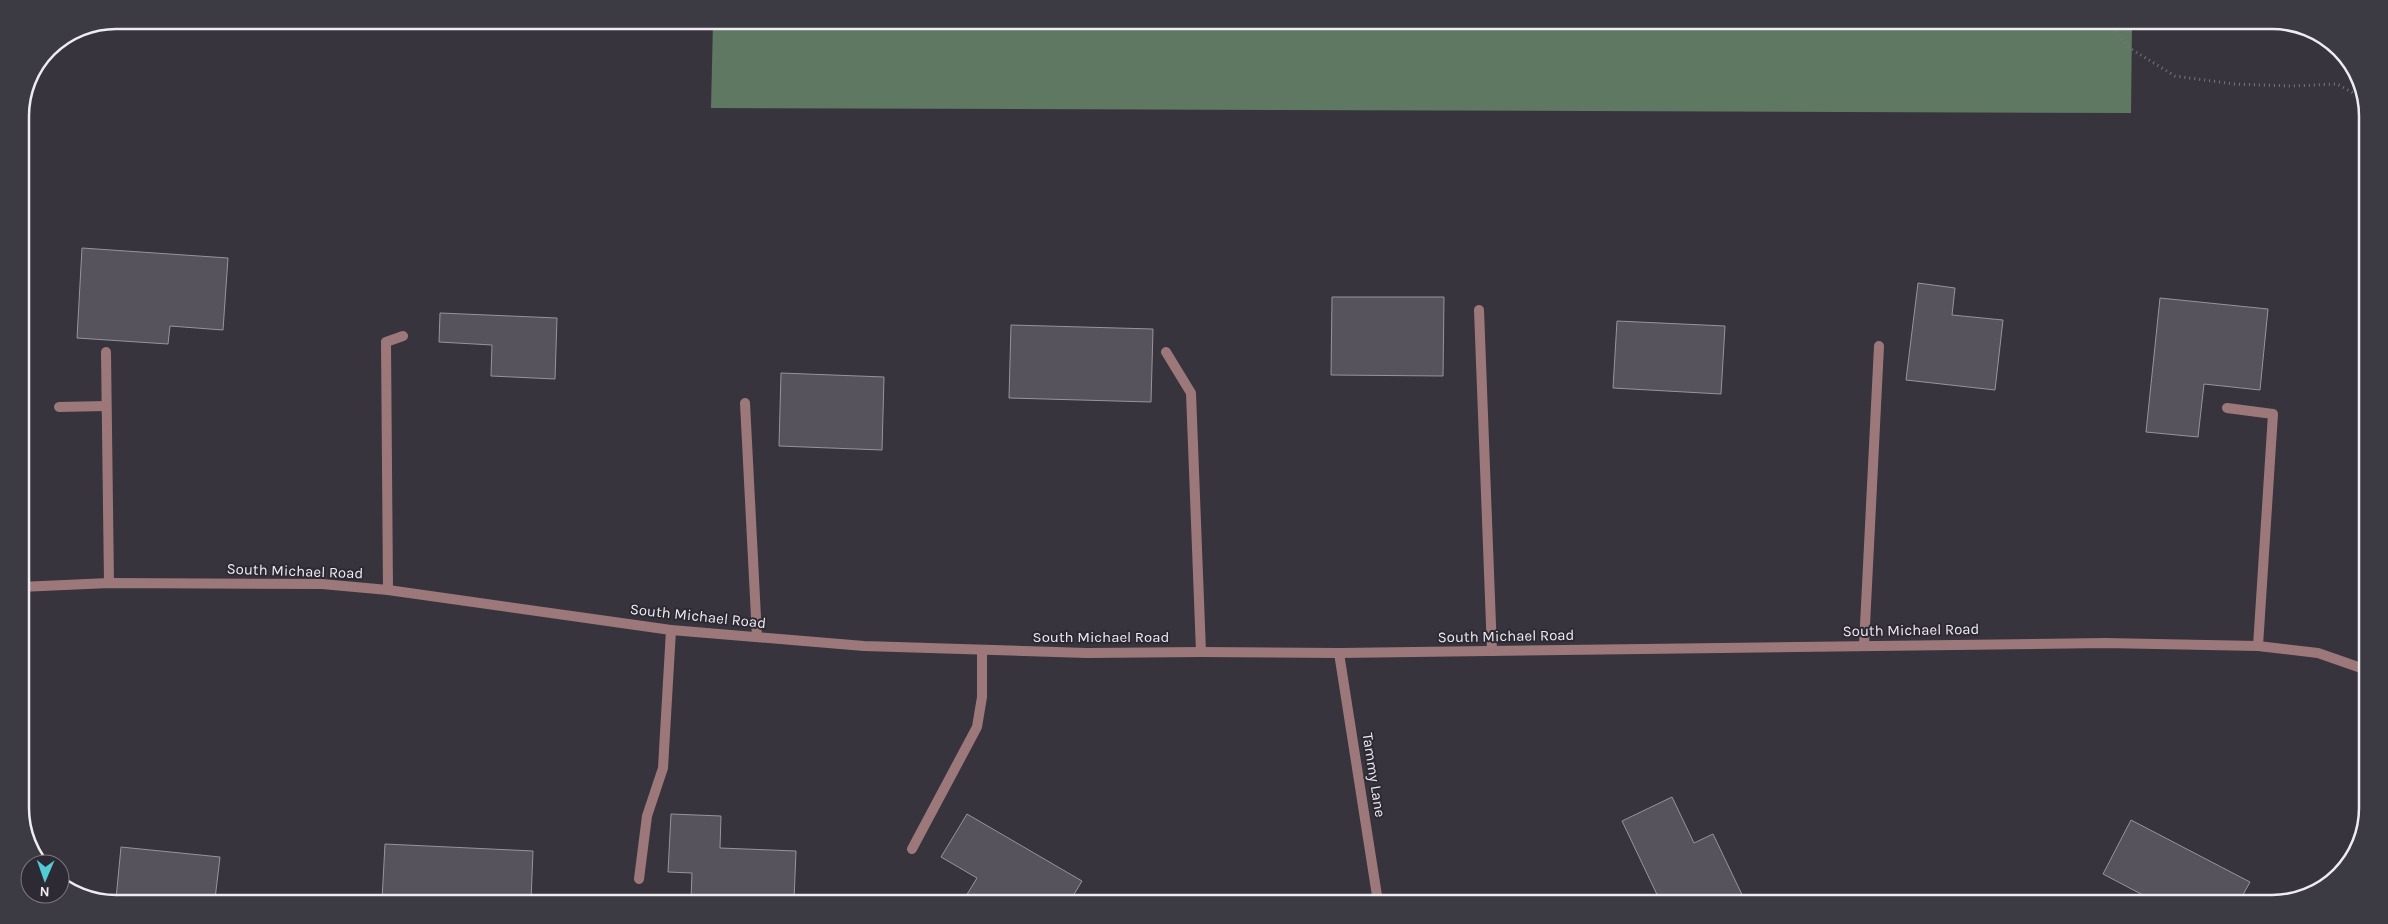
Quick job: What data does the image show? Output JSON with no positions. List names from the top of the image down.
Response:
{
  "streets": {
    "street": ["South Michael Road", "Tammy Lane"]
  },
  "crossings": [
    ["South Michael Road", "Tammy Lane"]
  ],
  "north": "bottom"
}
